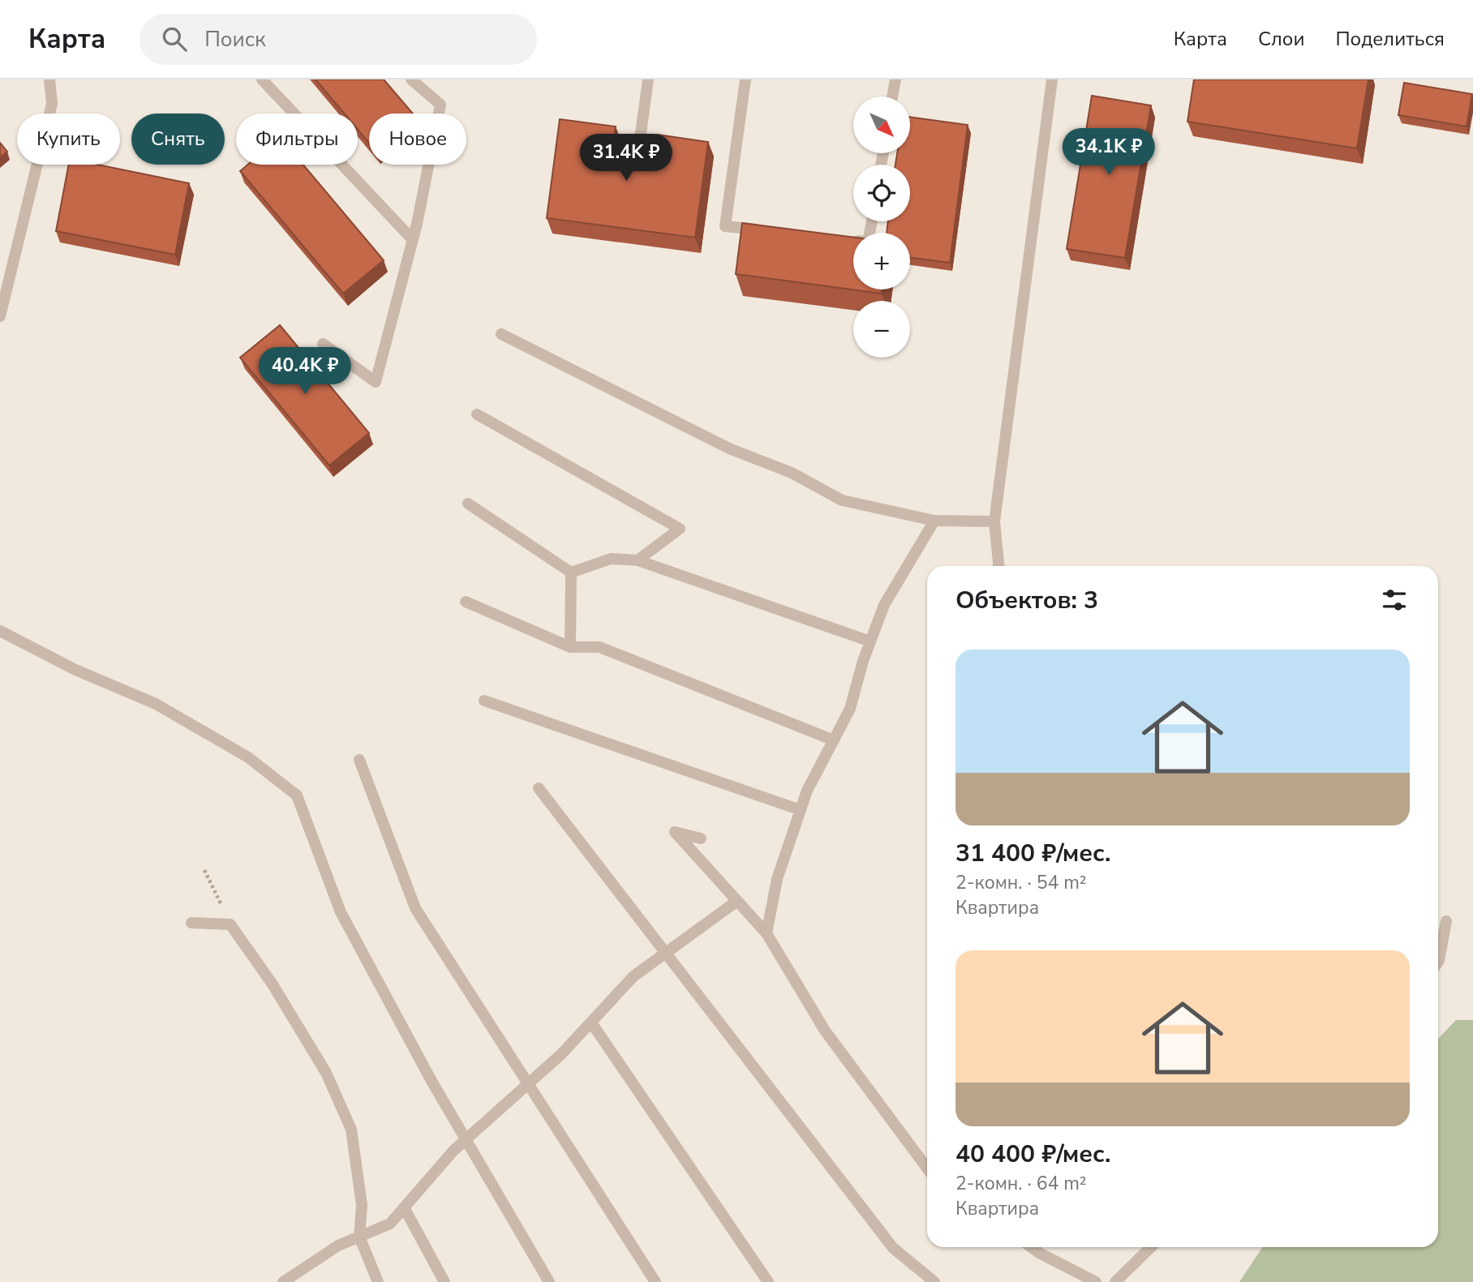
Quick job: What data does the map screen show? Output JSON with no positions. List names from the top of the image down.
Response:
{
  "north": "bottom right",
  "page": {
    "header": "Карта",
    "search": "Поиск",
    "nav": ["Карта", "Слои", "Поделиться"],
    "map_buttons": ["+", "−"],
    "chip": [
      "Купить",
      "Снять",
      "Фильтры",
      "Новое"
    ],
    "price": ["34.1K ₽", "31.4K ₽", "40.4K ₽"],
    "heading": "Объектов: 3",
    "list": [
      {
        "name": "31 400 ₽/мес.",
        "note": "2-комн. · 54 m² · Квартира"
      },
      {
        "name": "40 400 ₽/мес.",
        "note": "2-комн. · 64 m² · Квартира"
      }
    ]
  }
}
